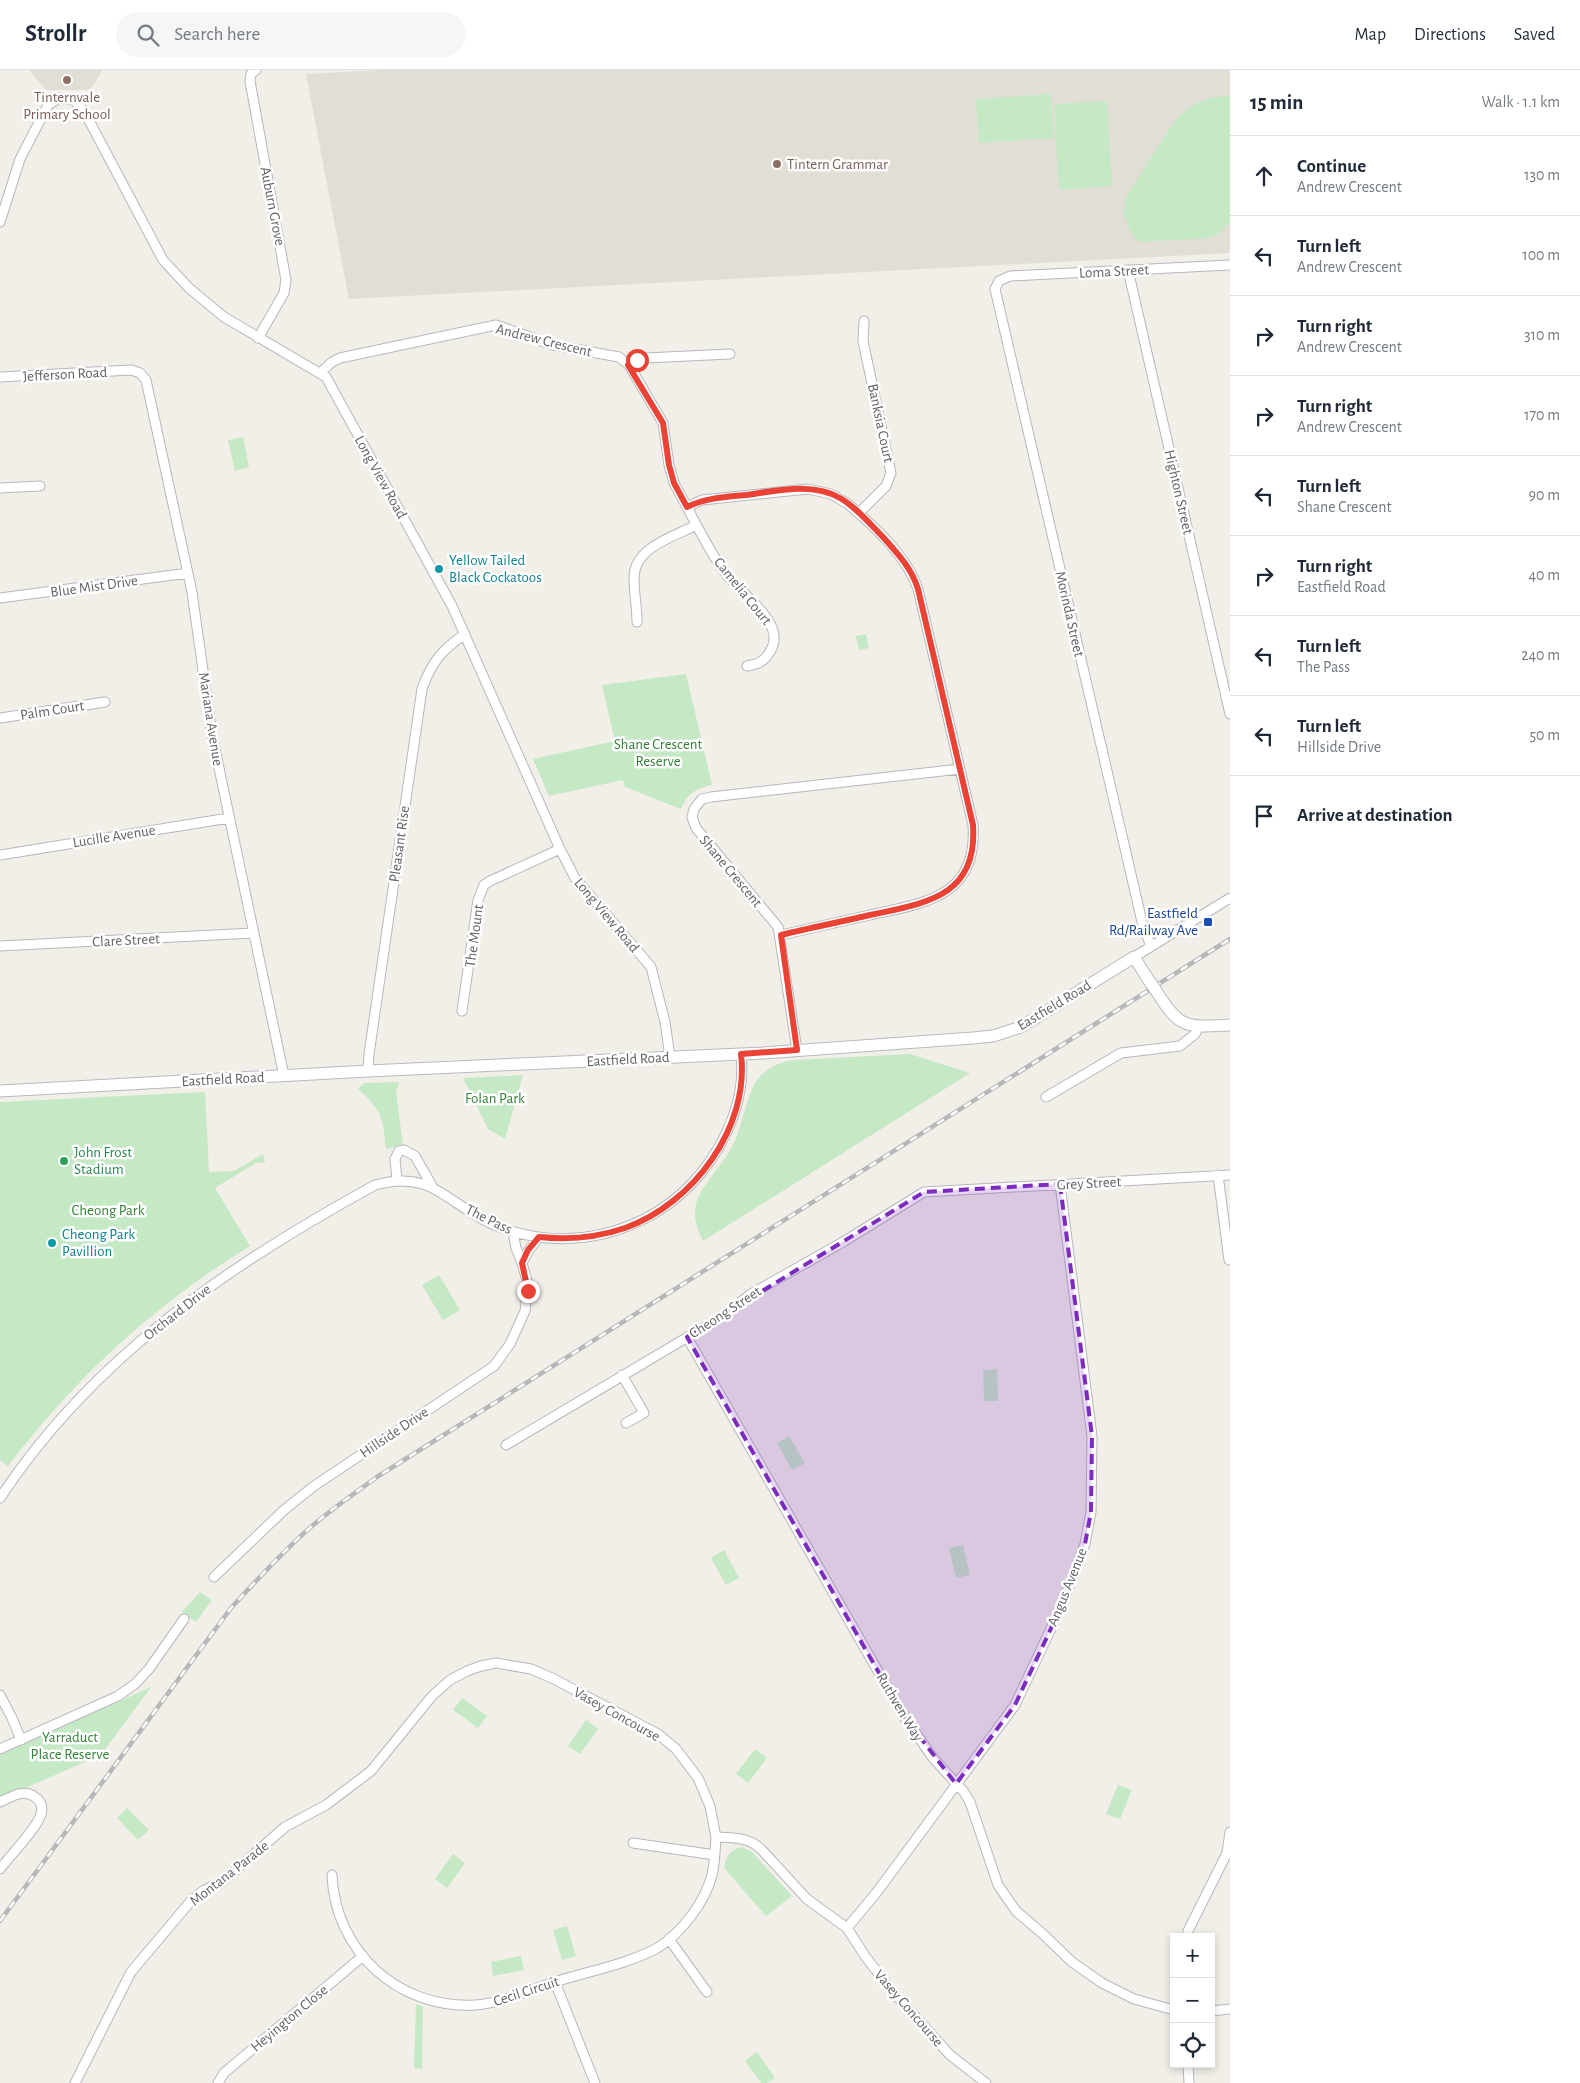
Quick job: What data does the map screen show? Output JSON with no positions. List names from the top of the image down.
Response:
{
  "streets": {
    "main road": ["Eastfield Road"],
    "street": [
      "Auburn Grove",
      "Loma Street",
      "Andrew Crescent",
      "Jefferson Road",
      "Banksia Court",
      "Long View Road",
      "Highton Street",
      "Blue Mist Drive",
      "Camelia Court",
      "Morinda Street",
      "Palm Court",
      "Mariana Avenue",
      "Lucille Avenue",
      "Pleasant Rise",
      "Shane Crescent",
      "The Mount",
      "Clare Street",
      "Grey Street",
      "The Pass",
      "Orchard Drive",
      "Cheong Street",
      "Hillside Drive",
      "Angus Avenue",
      "Ruthven Way",
      "Vasey Concourse",
      "Montana Parade",
      "Cecil Circuit",
      "Heyington Close"
    ]
  },
  "crossings": [
    ["Auburn Grove", "Long View Road"],
    ["Loma Street", "Highton Street"],
    ["Loma Street", "Morinda Street"],
    ["Andrew Crescent", "Long View Road"],
    ["Jefferson Road", "Mariana Avenue"],
    ["Long View Road", "Pleasant Rise"],
    ["Long View Road", "The Mount"],
    ["Long View Road", "Eastfield Road"],
    ["Blue Mist Drive", "Mariana Avenue"],
    ["Mariana Avenue", "Lucille Avenue"],
    ["Mariana Avenue", "Clare Street"],
    ["Mariana Avenue", "Eastfield Road"],
    ["Pleasant Rise", "Eastfield Road"],
    ["Shane Crescent", "Eastfield Road"],
    ["Eastfield Road", "The Pass"],
    ["Grey Street", "Cheong Street"],
    ["Grey Street", "Angus Avenue"],
    ["The Pass", "Orchard Drive"],
    ["The Pass", "Hillside Drive"],
    ["Cheong Street", "Ruthven Way"],
    ["Angus Avenue", "Ruthven Way"],
    ["Angus Avenue", "Vasey Concourse"],
    ["Vasey Concourse", "Montana Parade"],
    ["Vasey Concourse", "Cecil Circuit"],
    ["Cecil Circuit", "Heyington Close"]
  ],
  "parks": [
    "Shane Crescent Reserve",
    "Folan Park",
    "Cheong Park",
    "Yarraduct Place Reserve"
  ],
  "places": {
    "other": [
      "Tinternvale Primary School",
      "Tintern Grammar",
      "Yellow Tailed Black Cockatoos",
      "John Frost Stadium",
      "Cheong Park Pavillion"
    ],
    "transit": ["Eastfield Rd/Railway Ave"]
  },
  "page": {
    "header": "Strollr",
    "search": "Search here",
    "nav": ["Map", "Directions", "Saved"],
    "heading": ["15 min", "Walk · 1.1 km"],
    "list": [
      ["Continue", "Andrew Crescent", "130 m"],
      ["Turn left", "Andrew Crescent", "100 m"],
      ["Turn right", "Andrew Crescent", "310 m"],
      ["Turn right", "Andrew Crescent", "170 m"],
      ["Turn left", "Shane Crescent", "90 m"],
      ["Turn right", "Eastfield Road", "40 m"],
      ["Turn left", "The Pass", "240 m"],
      ["Turn left", "Hillside Drive", "50 m"],
      "Arrive at destination"
    ],
    "map_buttons": ["+", "−"]
  }
}
